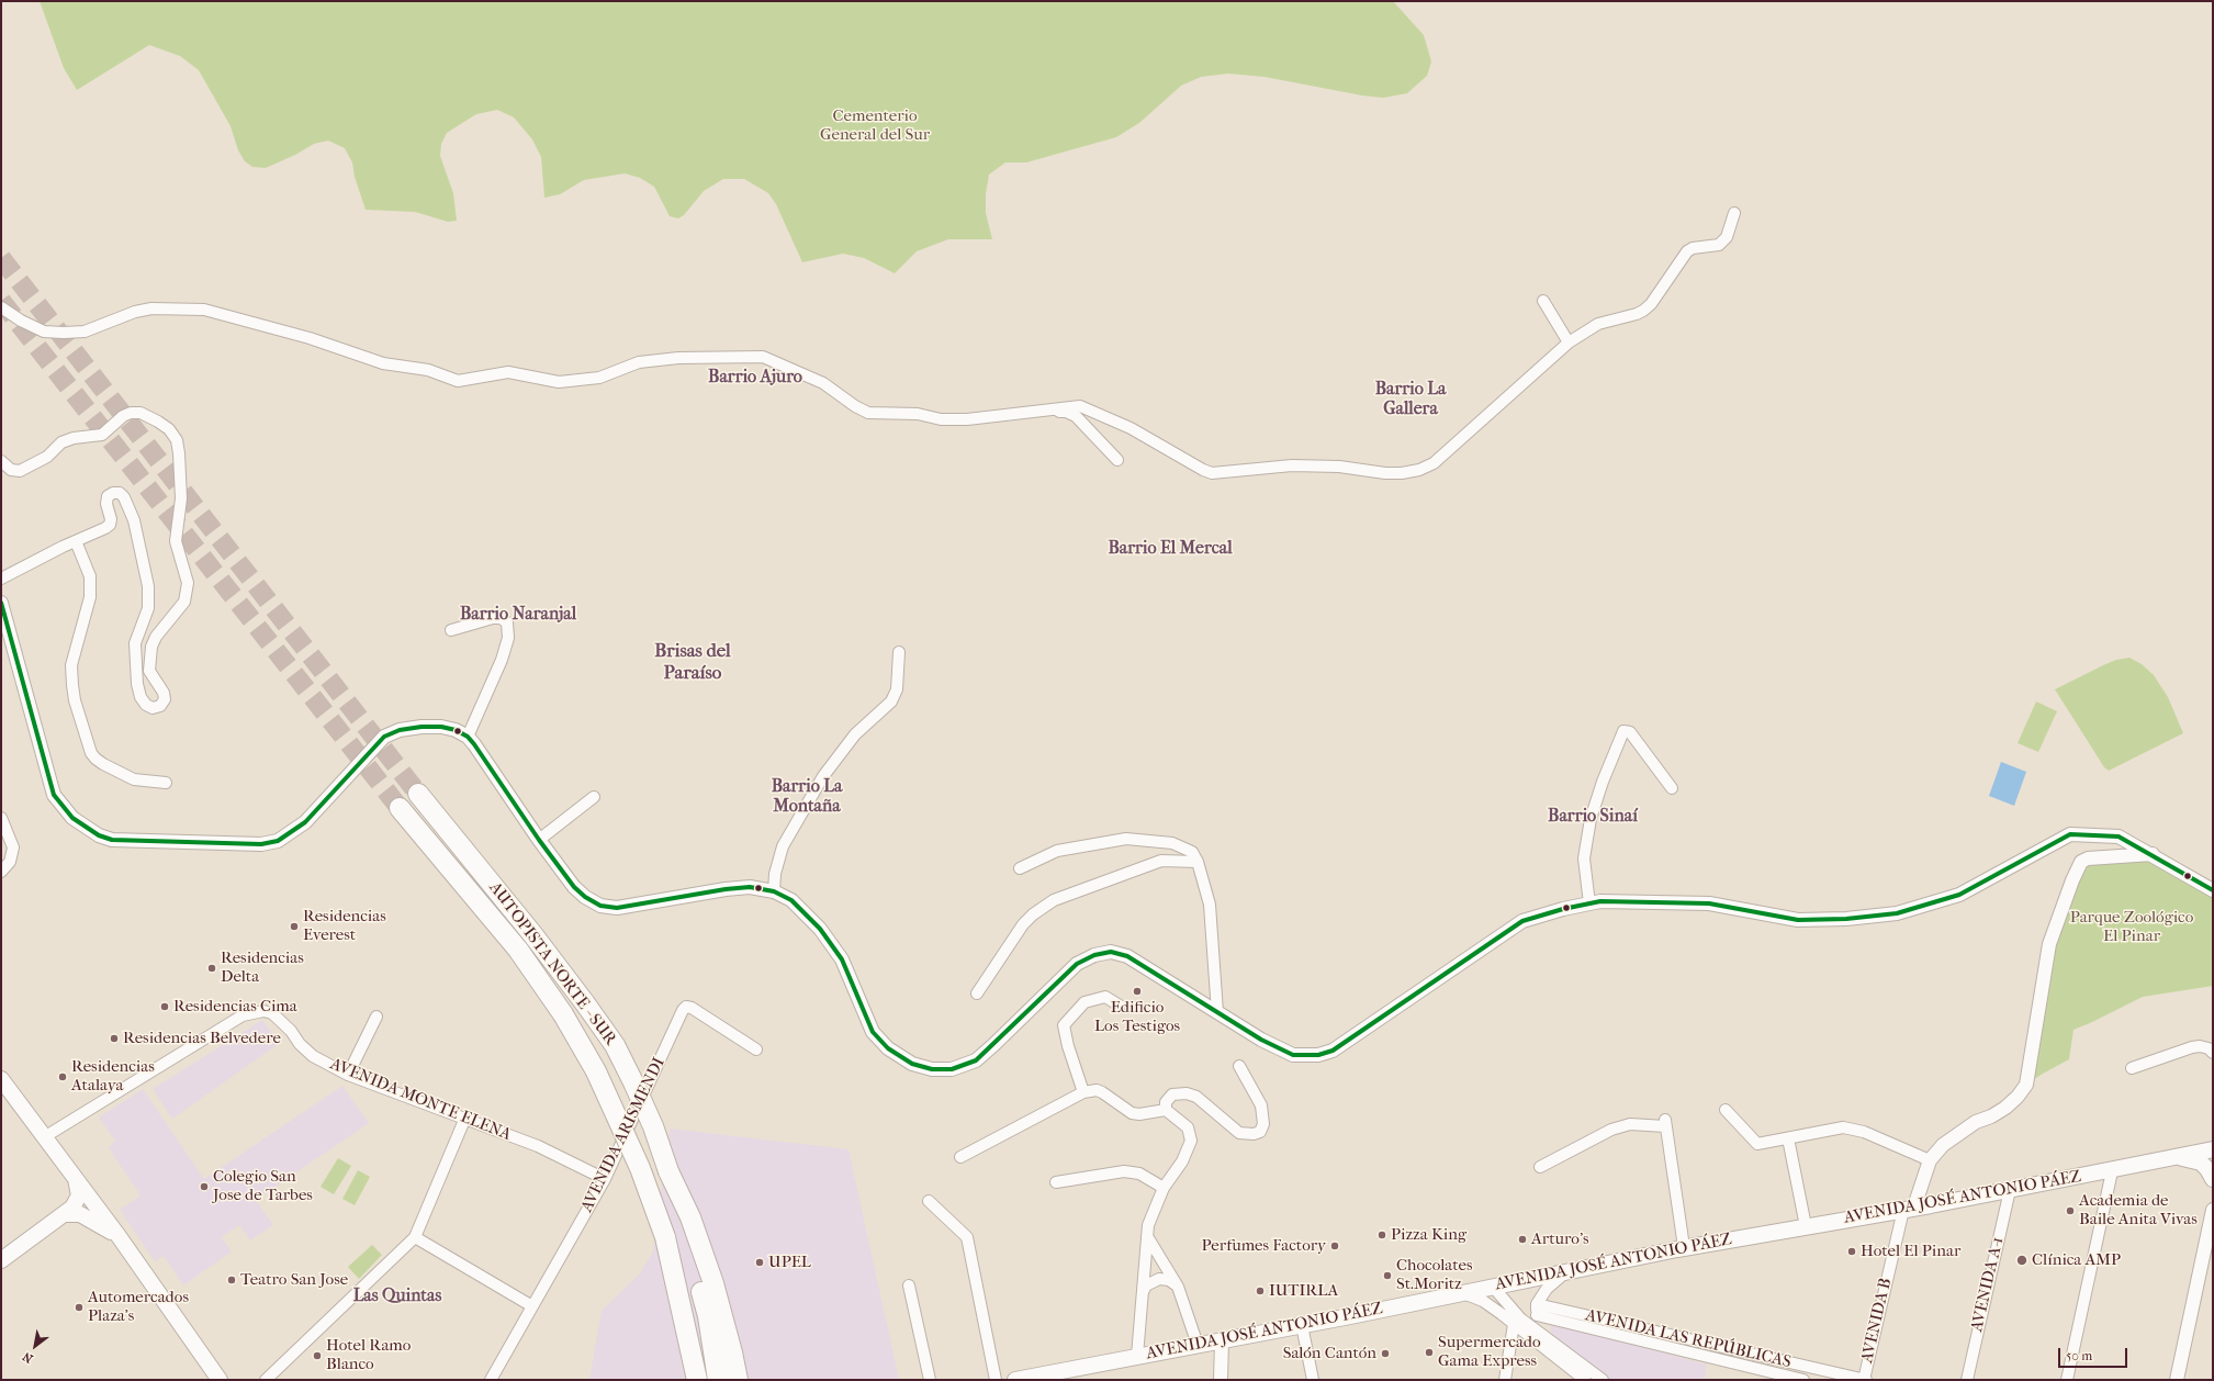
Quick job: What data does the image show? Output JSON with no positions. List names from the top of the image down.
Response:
{
  "streets": {
    "highway": ["AUTOPISTA NORTE - SUR"],
    "main road": ["AVENIDA JOSÉ ANTONIO PÁEZ"],
    "street": [
      "AVENIDA MONTE ELENA",
      "AVENIDA ARISMENDI",
      "AVENIDA A-1",
      "AVENIDA B",
      "AVENIDA LAS REPÚBLICAS"
    ]
  },
  "crossings": [
    ["AVENIDA MONTE ELENA", "AVENIDA ARISMENDI"],
    ["AVENIDA JOSÉ ANTONIO PÁEZ", "AVENIDA A-1"],
    ["AVENIDA JOSÉ ANTONIO PÁEZ", "AVENIDA B"],
    ["AVENIDA B", "AVENIDA LAS REPÚBLICAS"]
  ],
  "districts": [
    "Barrio Ajuro",
    "Barrio La Gallera",
    "Barrio El Mercal",
    "Barrio Naranjal",
    "Brisas del Paraíso",
    "Barrio La Montaña",
    "Barrio Sinaí",
    "Las Quintas"
  ],
  "parks": ["Cementerio General del Sur", "Parque Zoológico El Pinar"],
  "places": [
    "Residencias Everest",
    "Residencias Delta",
    "Edificio Los Testigos",
    "Residencias Cima",
    "Residencias Belvedere",
    "Residencias Atalaya",
    "Colegio San Jose de Tarbes",
    "Academia de Baile Anita Vivas",
    "Pizza King",
    "Arturo's",
    "Perfumes Factory",
    "Hotel El Pinar",
    "Clínica AMP",
    "UPEL",
    "Chocolates St.Moritz",
    "Teatro San Jose",
    "IUTIRLA",
    "Automercados Plaza's",
    "Supermercado Gama Express",
    "Salón Cantón",
    "Hotel Ramo Blanco"
  ],
  "scale_bar": "50 m",
  "north": "bottom left"
}
